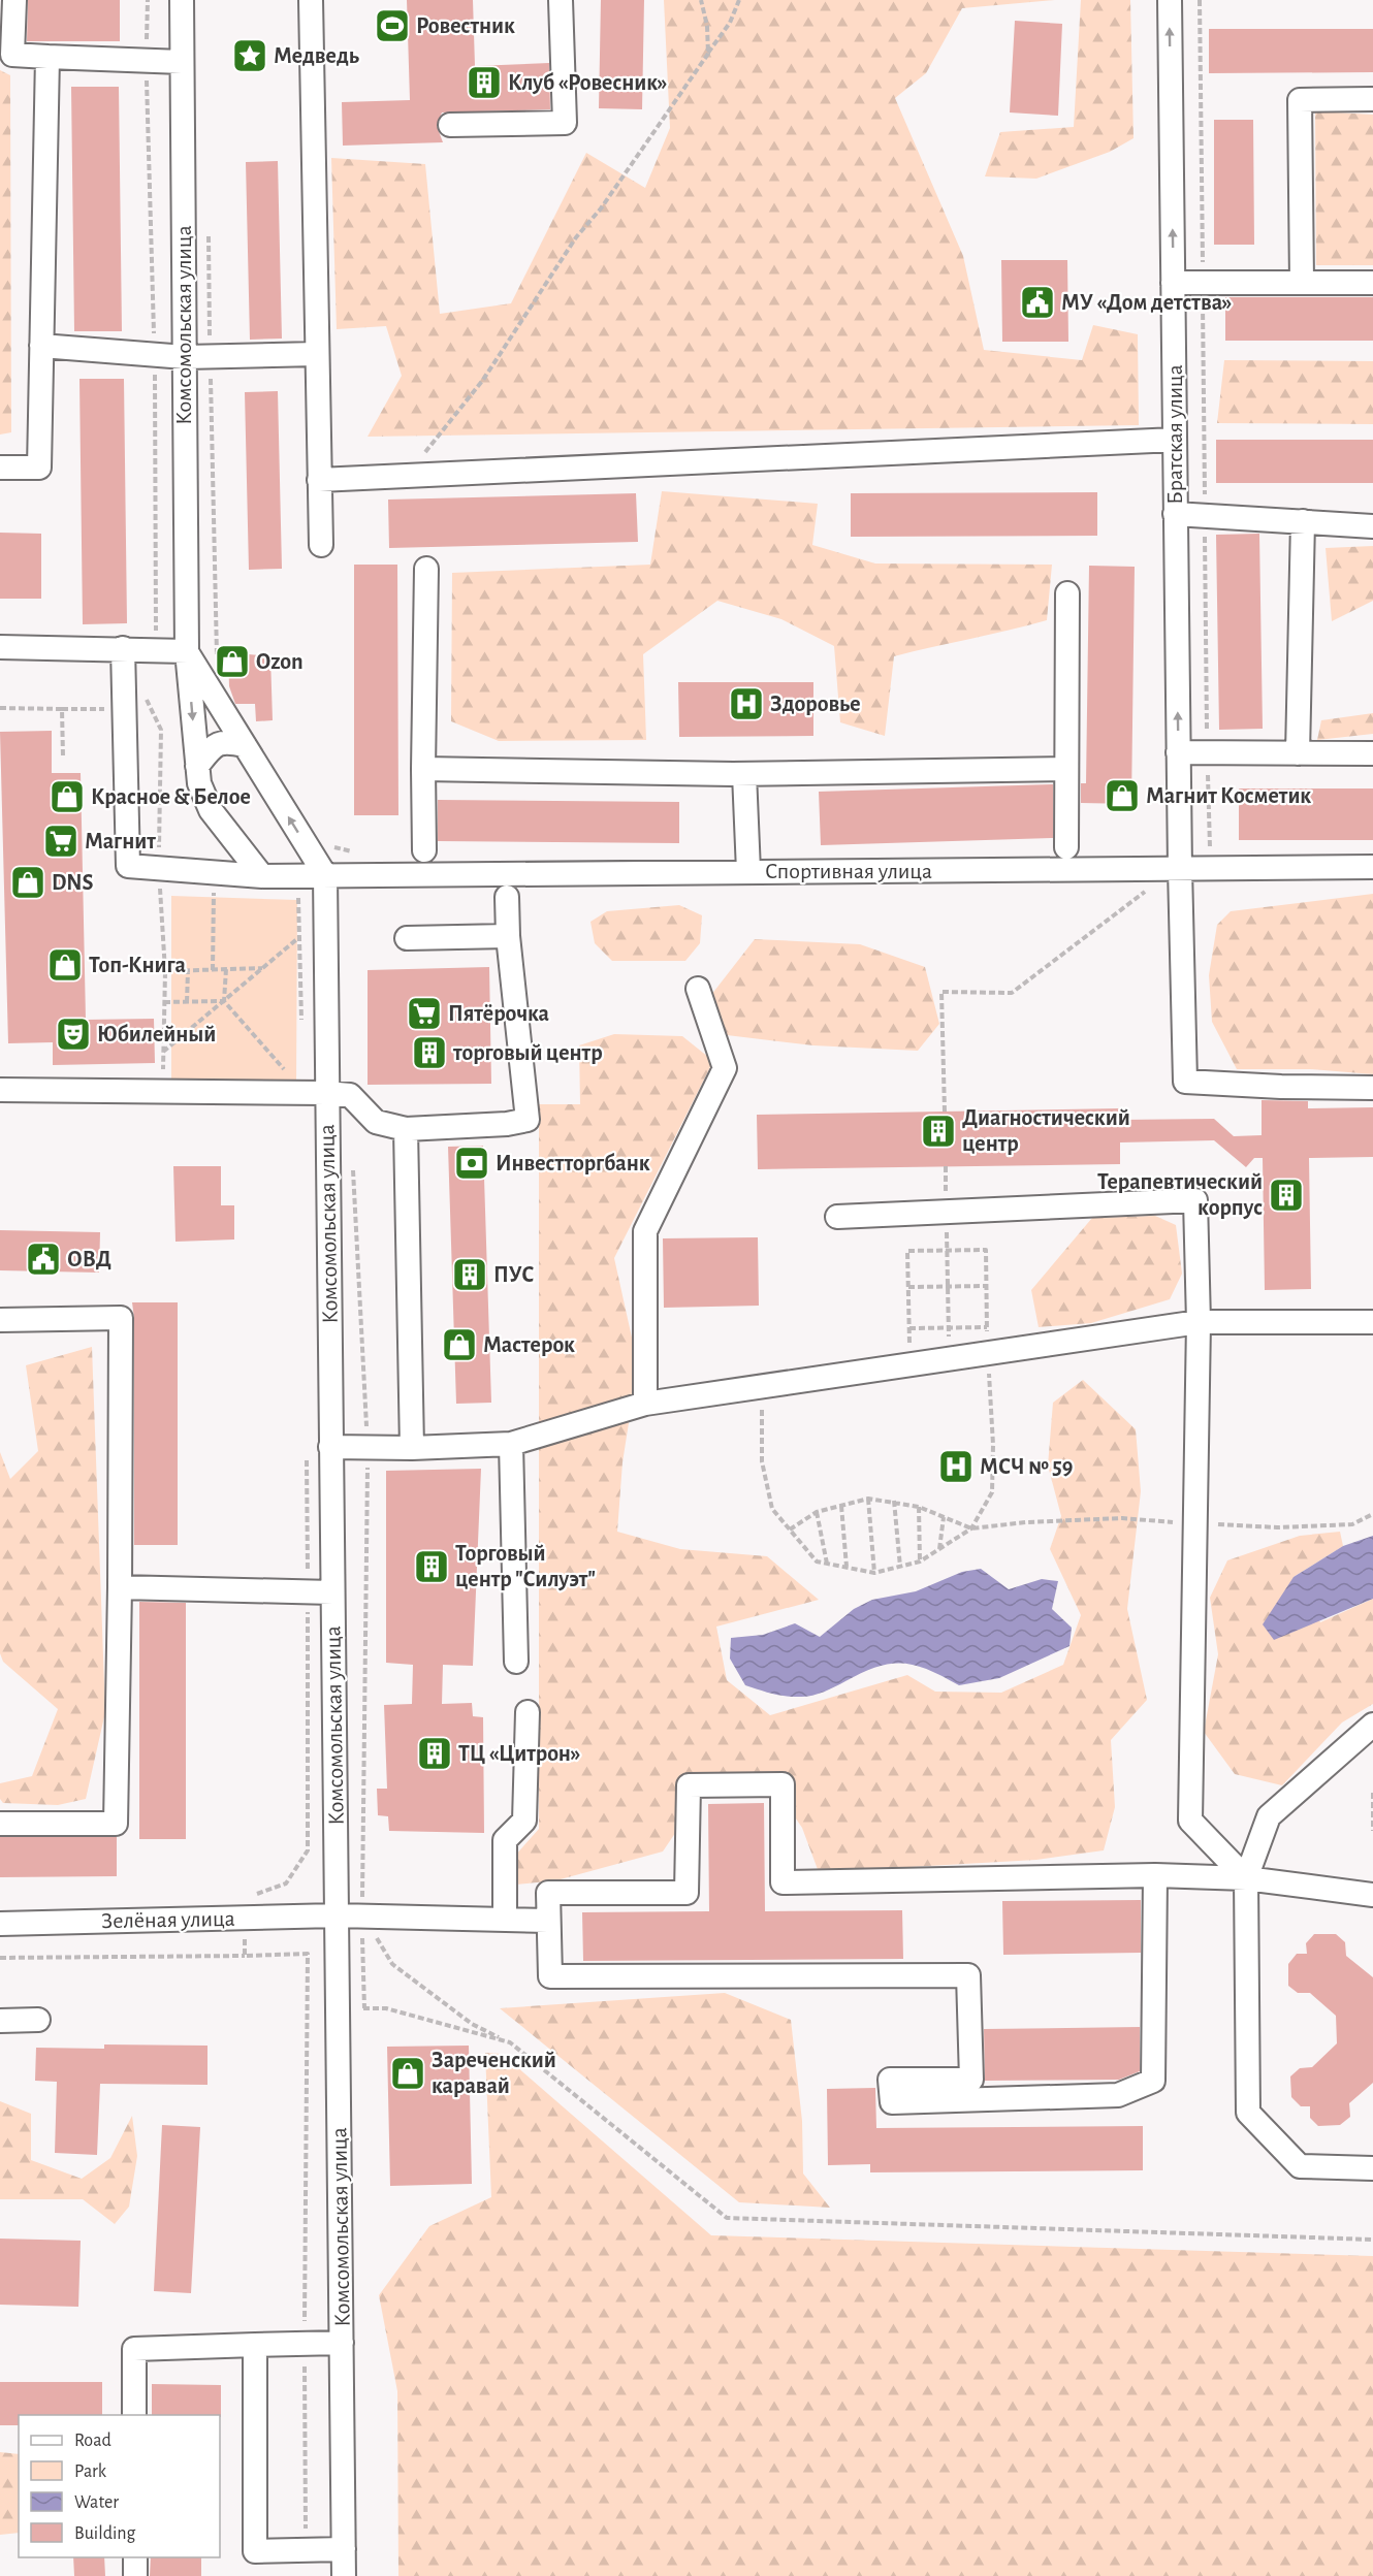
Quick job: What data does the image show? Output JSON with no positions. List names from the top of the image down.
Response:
{
  "streets": {
    "street": [
      "Комсомольская улица",
      "Братская улица",
      "Спортивная улица",
      "Зелёная улица"
    ]
  },
  "crossings": [
    ["Комсомольская улица", "Спортивная улица"],
    ["Комсомольская улица", "Зелёная улица"],
    ["Братская улица", "Спортивная улица"]
  ],
  "places": {
    "sports": ["Ровестник"],
    "place": ["Медведь"],
    "building": [
      "Клуб «Ровесник»",
      "торговый центр",
      "Диагностический центр",
      "Терапевтический корпус",
      "ПУС",
      "Торговый центр \"Силуэт\"",
      "ТЦ «Цитрон»"
    ],
    "public building": ["МУ «Дом детства»", "ОВД"],
    "shop": [
      "Ozon",
      "Магнит Косметик",
      "Красное & Белое",
      "DNS",
      "Топ-Книга",
      "Мастерок",
      "Зареченский каравай"
    ],
    "hospital": ["Здоровье", "МСЧ № 59"],
    "supermarket": ["Магнит", "Пятёрочка"],
    "theatre": ["Юбилейный"],
    "bank": ["Инвестторгбанк"]
  },
  "legend": [
    "Road",
    "Park",
    "Water",
    "Building"
  ]
}
